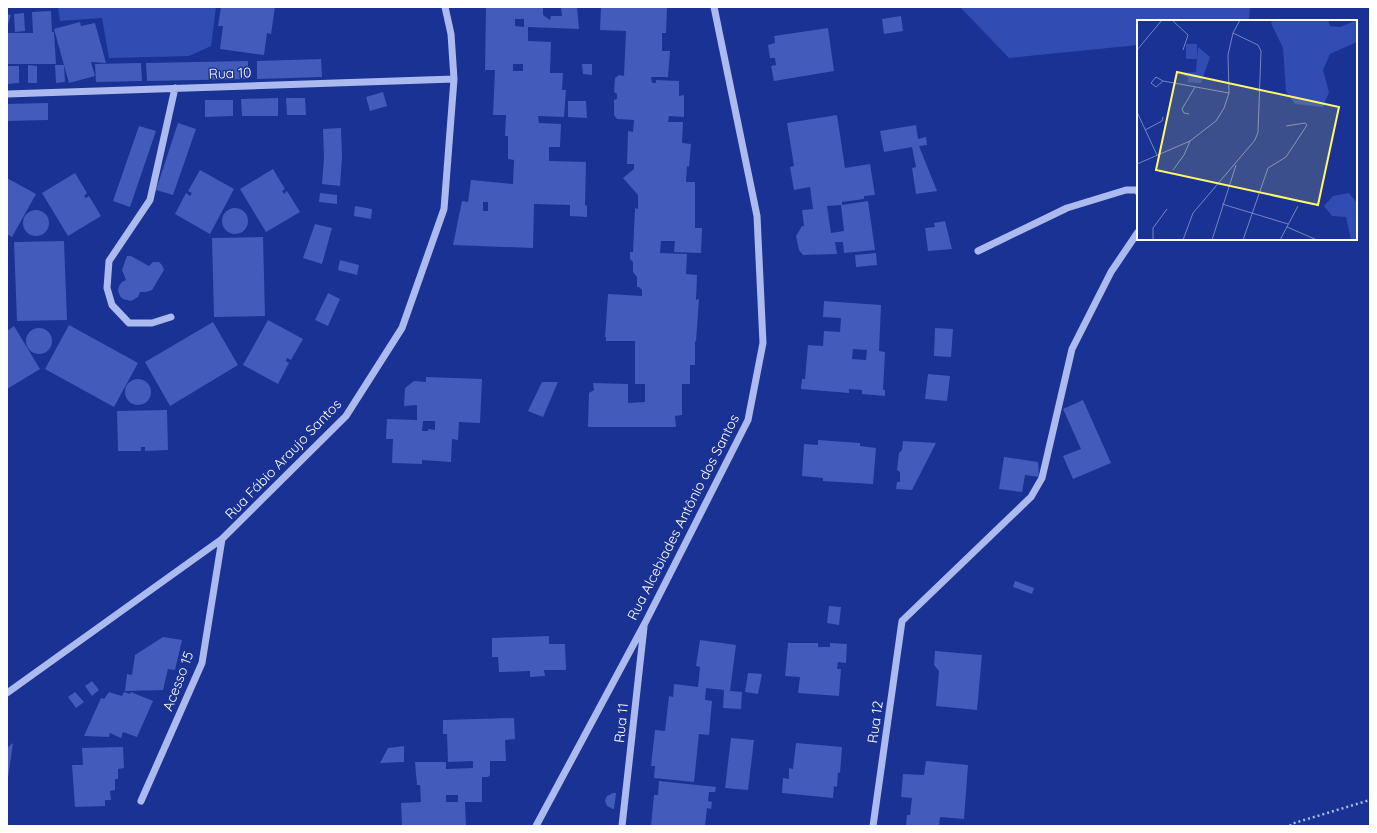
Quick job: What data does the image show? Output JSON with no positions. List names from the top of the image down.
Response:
{
  "streets": {
    "street": [
      "Rua 10",
      "Rua Fábio Araujo Santos",
      "Rua Alcebiades Antônio dos Santos",
      "Acesso 15",
      "Rua 12",
      "Rua 11"
    ]
  },
  "crossings": [
    ["Rua 10", "Rua Fábio Araujo Santos"],
    ["Rua Fábio Araujo Santos", "Acesso 15"],
    ["Rua Alcebiades Antônio dos Santos", "Rua 11"]
  ]
}
